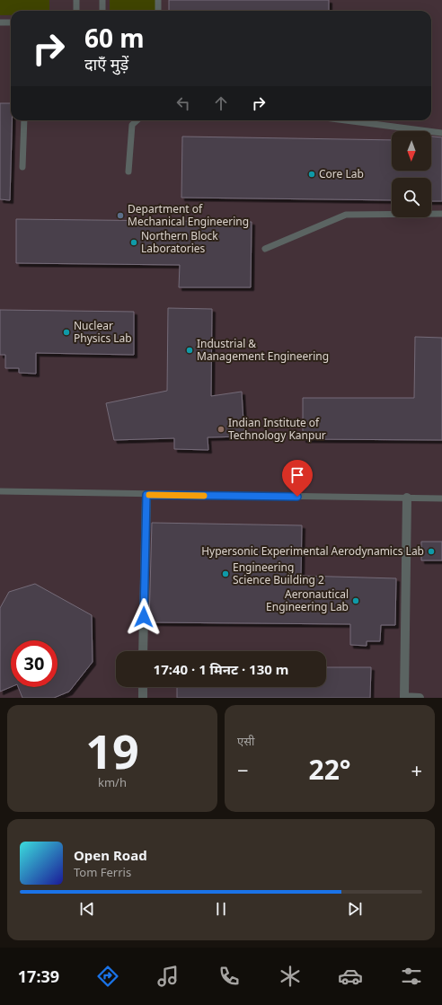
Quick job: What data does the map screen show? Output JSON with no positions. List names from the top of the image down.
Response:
{
  "places": [
    "Core Lab",
    "Department of Mechanical Engineering",
    "Northern Block Laboratories",
    "Nuclear Physics Lab",
    "Industrial & Management Engineering",
    "Indian Institute of Technology Kanpur",
    "Hypersonic Experimental Aerodynamics Lab",
    "Engineering Science Building 2",
    "Aeronautical Engineering Lab"
  ],
  "north": "bottom",
  "page": {
    "turn": ["60 m", "दाएँ मुड़ें"],
    "limit": "30",
    "trip": "17:40 · 1 मिनट · 130 m",
    "tile": [
      ["19", "km/h"],
      "एसी"
    ],
    "heat": ["−", "22°", "+"],
    "song": ["Open Road", "Tom Ferris"],
    "tabs": "17:39"
  }
}
